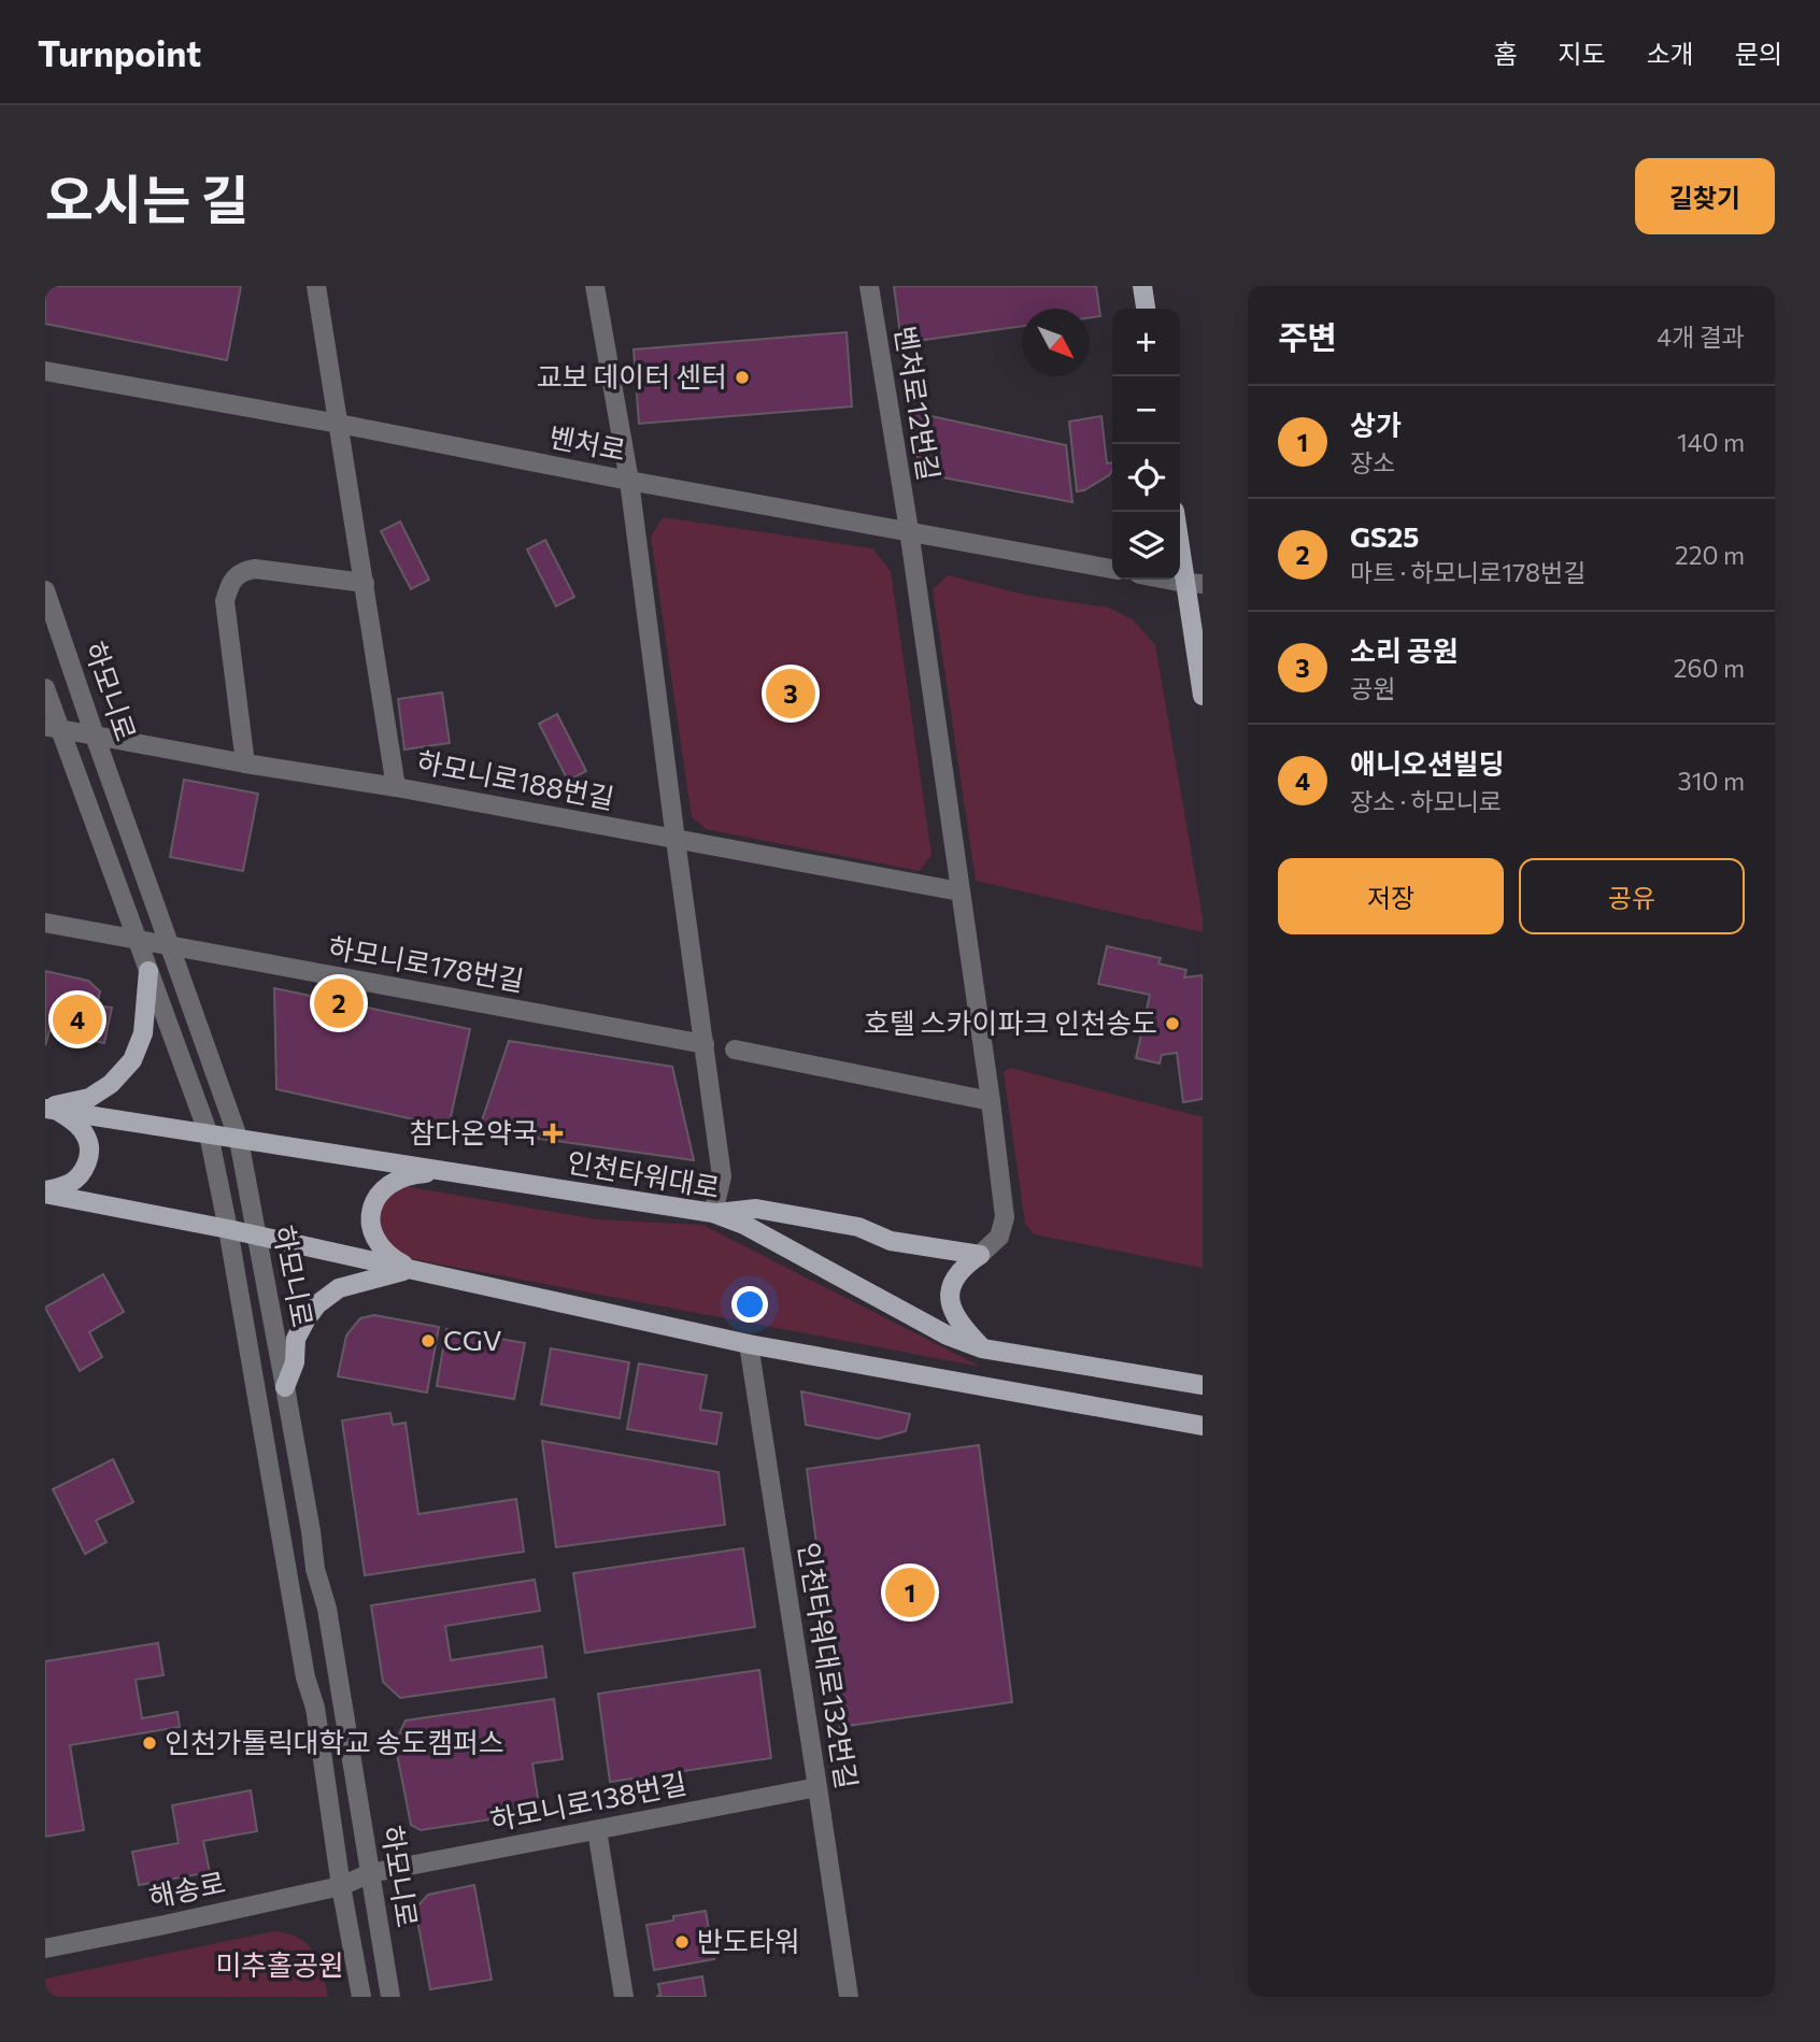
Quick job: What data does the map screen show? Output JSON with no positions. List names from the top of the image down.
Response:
{
  "streets": {
    "main road": ["인천타워대로"],
    "street": [
      "벤처로12번길",
      "벤처로",
      "하모니로",
      "하모니로188번길",
      "하모니로178번길",
      "인천타워대로132번길",
      "하모니로138번길",
      "해송로"
    ]
  },
  "crossings": [
    ["벤처로12번길", "벤처로"],
    ["벤처로12번길", "하모니로188번길"],
    ["하모니로", "하모니로188번길"],
    ["하모니로", "하모니로178번길"],
    ["하모니로", "인천타워대로"],
    ["하모니로", "하모니로138번길"],
    ["하모니로", "해송로"],
    ["인천타워대로132번길", "하모니로138번길"],
    ["하모니로138번길", "해송로"]
  ],
  "parks": ["미추홀공원"],
  "places": {
    "other": [
      "교보 데이터 센터",
      "호텔 스카이파크 인천송도",
      "CGV",
      "인천가톨릭대학교 송도캠퍼스",
      "반도타워"
    ],
    "health": ["참다온약국"]
  },
  "north": "bottom right",
  "page": {
    "header": "Turnpoint",
    "nav": [
      "홈",
      "지도",
      "소개",
      "문의"
    ],
    "title": "오시는 길",
    "buttons": [
      "길찾기",
      ["저장", "공유"]
    ],
    "heading": ["주변", "4개 결과"],
    "map_buttons": ["+", "−"],
    "list": [
      {
        "mark": "1",
        "name": "상가",
        "note": "장소",
        "value": "140 m"
      },
      {
        "mark": "2",
        "name": "GS25",
        "note": "마트 · 하모니로178번길",
        "value": "220 m"
      },
      {
        "mark": "3",
        "name": "소리 공원",
        "note": "공원",
        "value": "260 m"
      },
      {
        "mark": "4",
        "name": "애니오션빌딩",
        "note": "장소 · 하모니로",
        "value": "310 m"
      }
    ],
    "pins": [
      "3",
      "2",
      "4",
      "1"
    ]
  }
}
